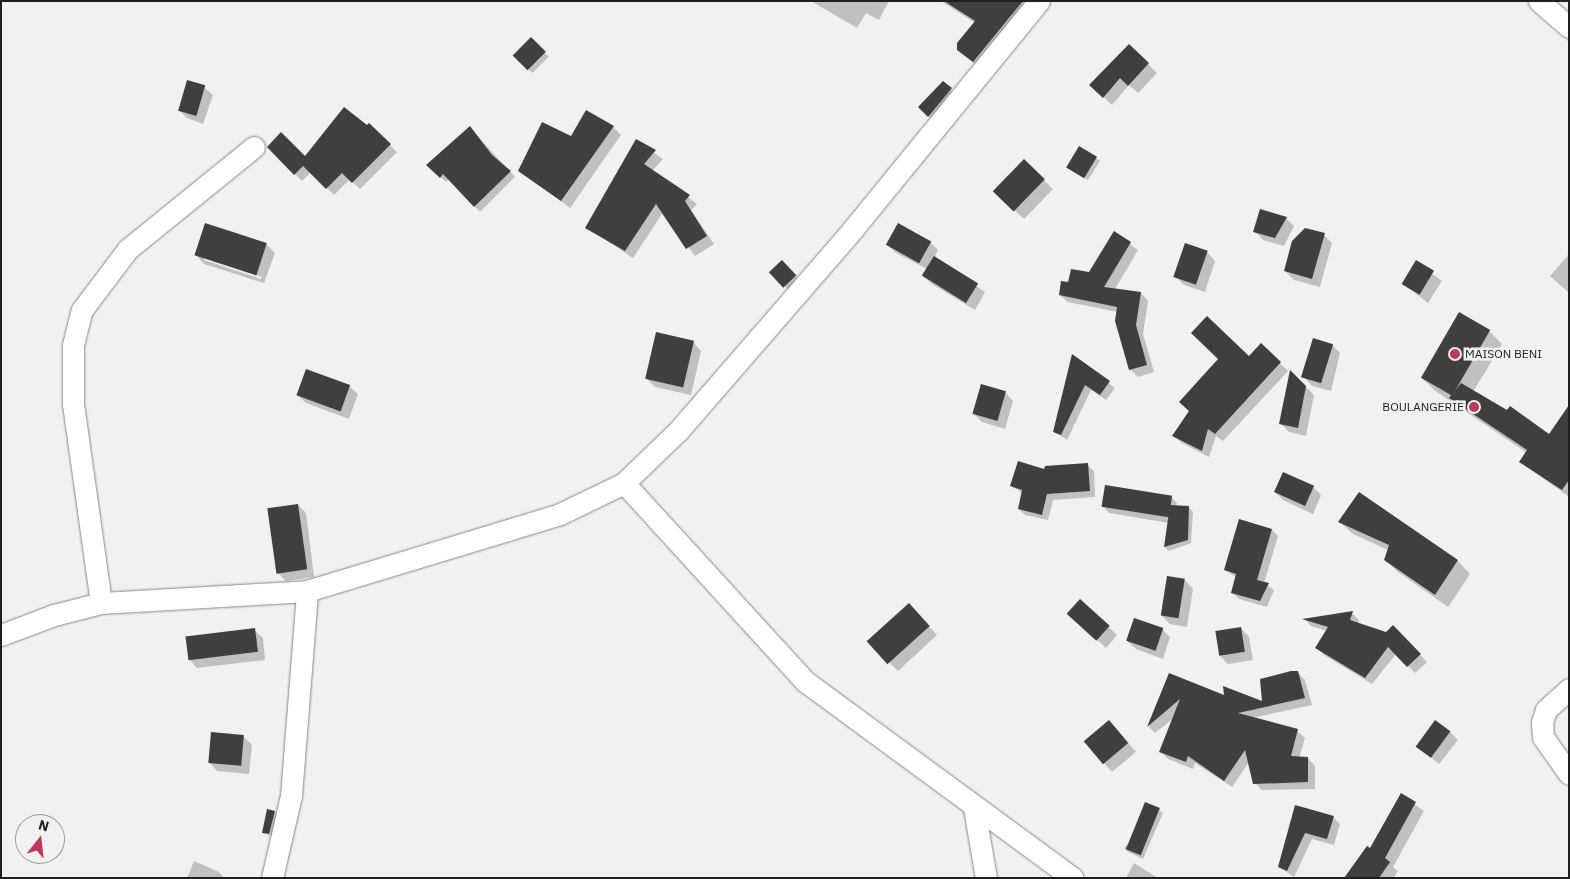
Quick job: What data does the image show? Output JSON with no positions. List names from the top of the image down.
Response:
{
  "places": ["MAISON BENI", "BOULANGERIE"],
  "north": "top"
}
